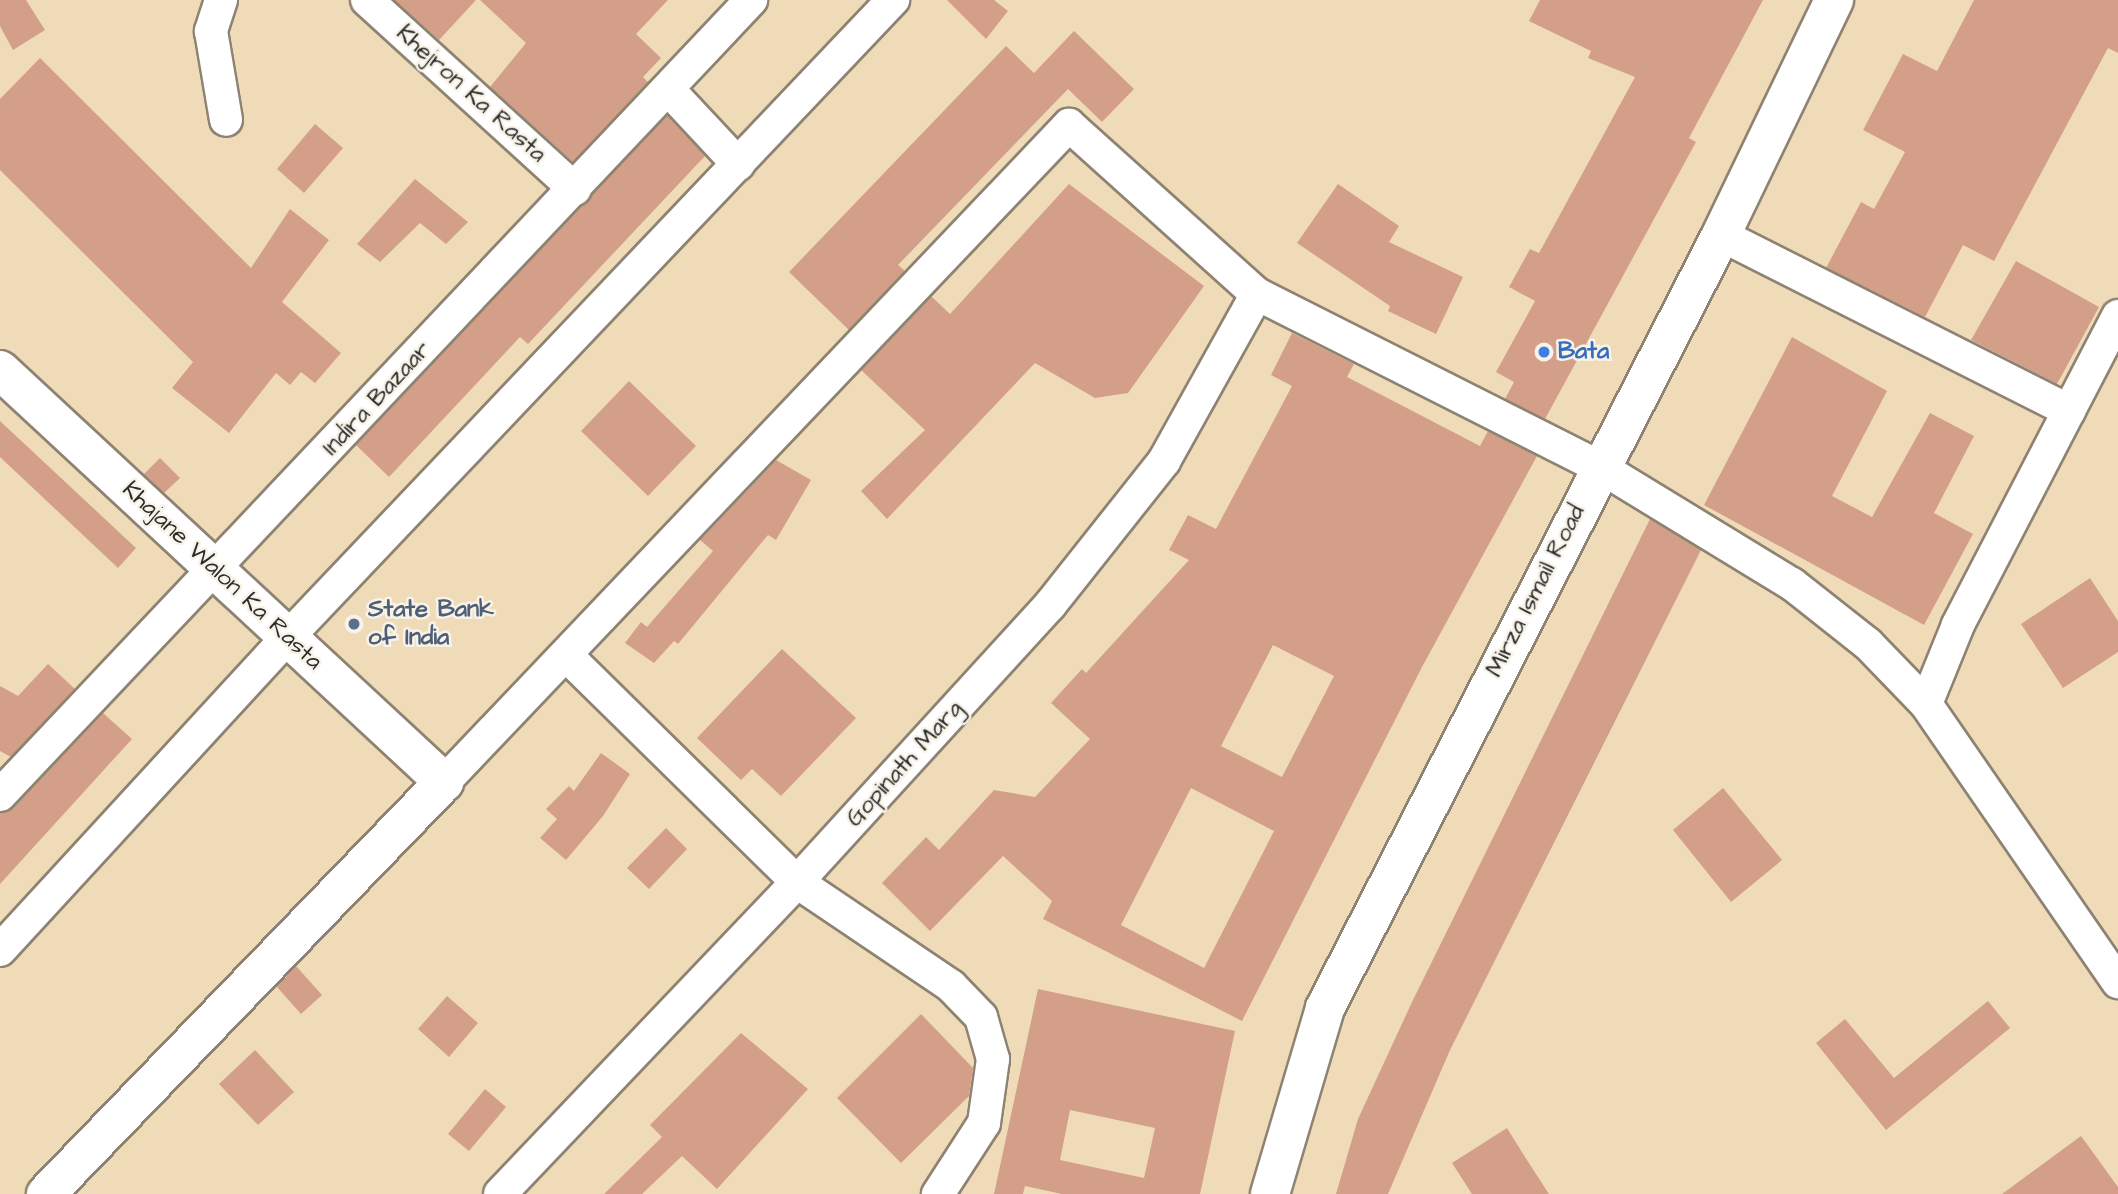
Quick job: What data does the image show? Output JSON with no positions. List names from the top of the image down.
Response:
{
  "streets": {
    "main road": ["Khajane Walon Ka Rasta", "Mirza Ismail Road"],
    "street": ["Khejron Ka Rasta", "Indira Bazaar", "Gopinath Marg"]
  },
  "crossings": [
    ["Khejron Ka Rasta", "Indira Bazaar"],
    ["Indira Bazaar", "Khajane Walon Ka Rasta"]
  ],
  "places": ["Bata", "State Bank of India"]
}
